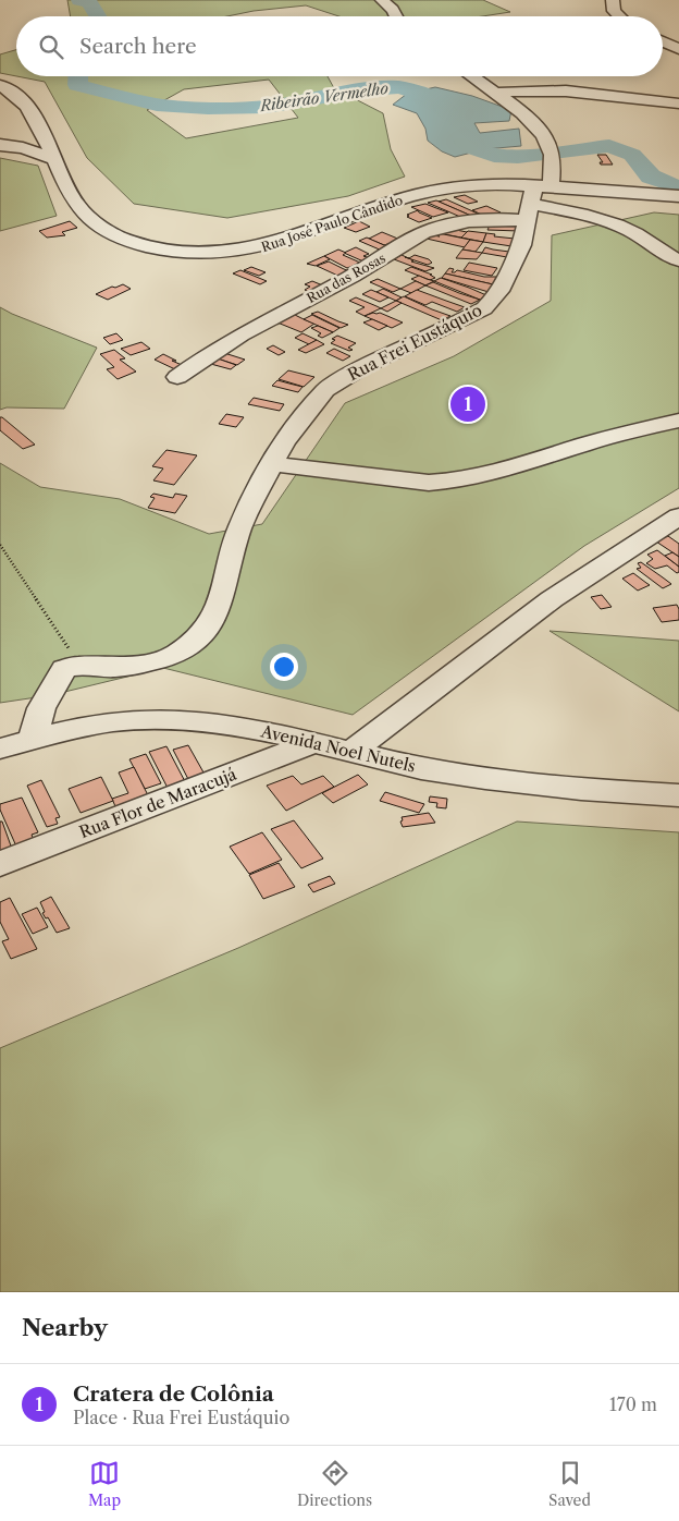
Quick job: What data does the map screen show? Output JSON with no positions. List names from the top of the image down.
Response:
{
  "streets": {
    "street": [
      "Rua José Paulo Cândido",
      "Rua das Rosas",
      "Rua Frei Eustáquio",
      "Avenida Noel Nutels",
      "Rua Flor de Maracujá"
    ]
  },
  "crossings": [
    ["Rua José Paulo Cândido", "Rua das Rosas"],
    ["Rua José Paulo Cândido", "Rua Frei Eustáquio"],
    ["Rua das Rosas", "Rua Frei Eustáquio"],
    ["Avenida Noel Nutels", "Rua Flor de Maracujá"]
  ],
  "water": ["Ribeirão Vermelho"],
  "page": {
    "search": "Search here",
    "pins": "1",
    "heading": "Nearby",
    "list": [
      {
        "mark": "1",
        "name": "Cratera de Colônia",
        "note": "Place · Rua Frei Eustáquio",
        "value": "170 m"
      }
    ],
    "nav": ["Map", "Directions", "Saved"]
  }
}
